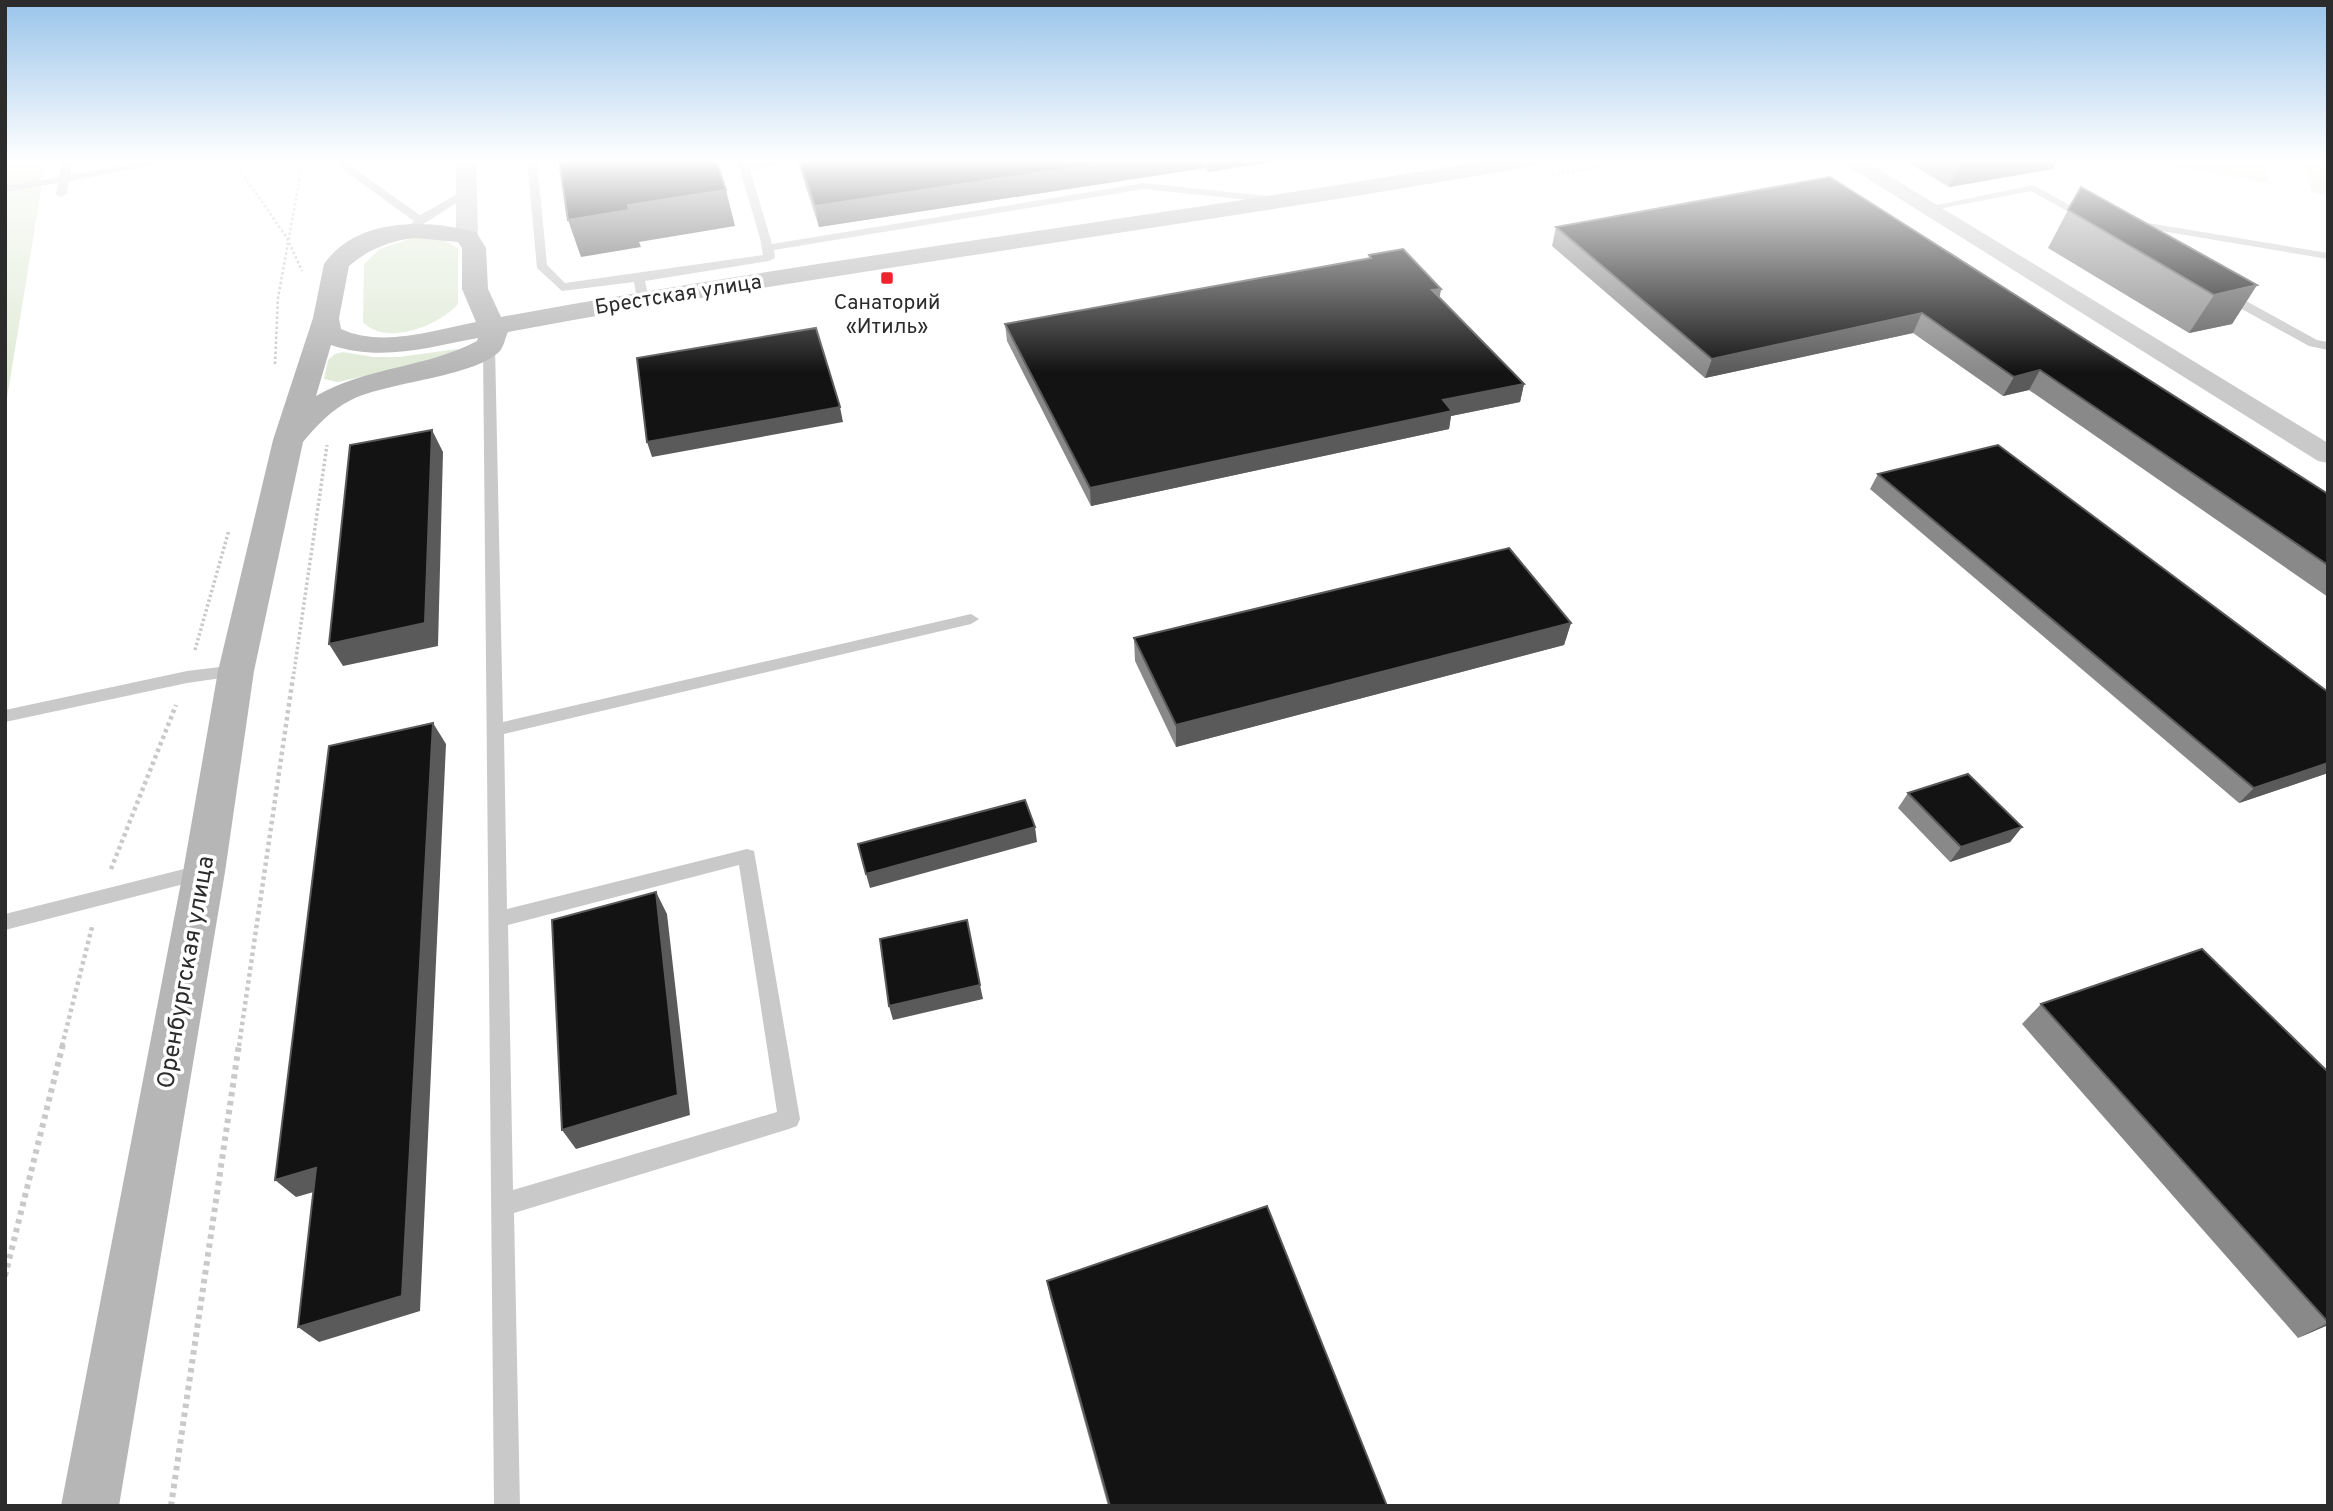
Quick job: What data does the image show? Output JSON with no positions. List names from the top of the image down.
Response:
{
  "streets": {
    "street": ["Брестская улица", "Оренбургская улица"]
  },
  "places": {
    "transit": ["Санаторий «Итиль»"]
  }
}
